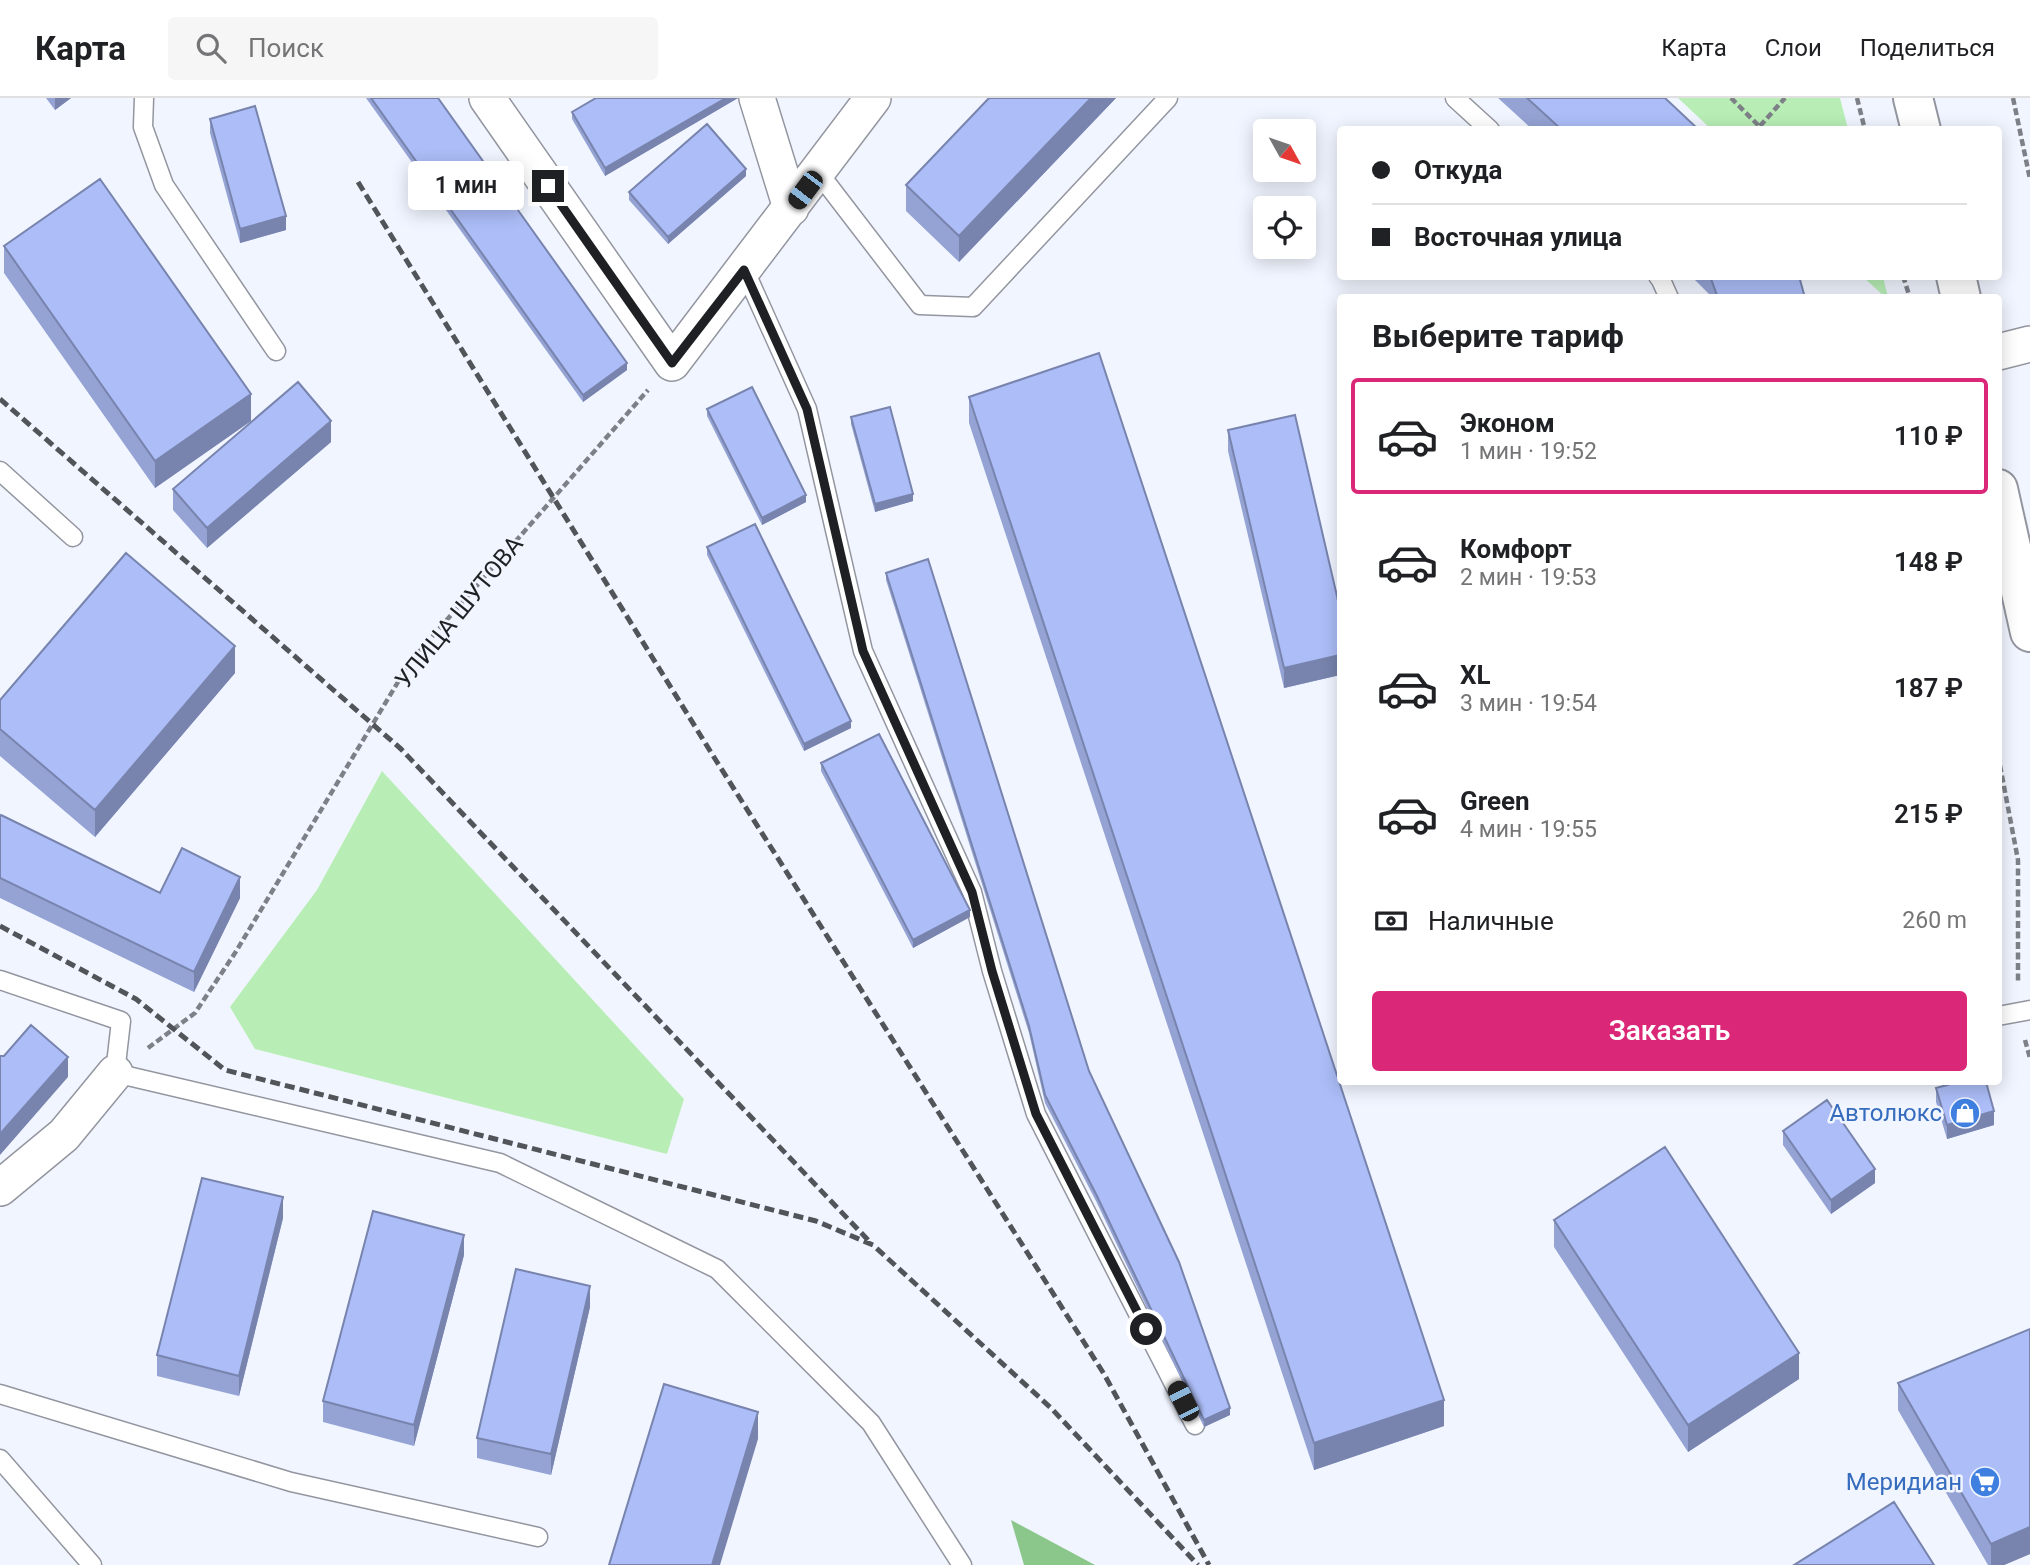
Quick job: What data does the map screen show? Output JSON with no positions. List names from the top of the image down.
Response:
{
  "streets": {
    "path": ["УЛИЦА ШУТОВА"]
  },
  "places": {
    "shop": ["Автолюкс"],
    "supermarket": ["Меридиан"]
  },
  "north": "bottom right",
  "page": {
    "header": "Карта",
    "search": "Поиск",
    "nav": ["Карта", "Слои", "Поделиться"],
    "banner": ["Откуда", "Восточная улица"],
    "bubble": "1 мин",
    "heading": "Выберите тариф",
    "list": [
      {
        "name": "Эконом",
        "note": "1 мин · 19:52",
        "value": "110 ₽"
      },
      {
        "name": "Комфорт",
        "note": "2 мин · 19:53",
        "value": "148 ₽"
      },
      {
        "name": "XL",
        "note": "3 мин · 19:54",
        "value": "187 ₽"
      },
      {
        "name": "Green",
        "note": "4 мин · 19:55",
        "value": "215 ₽"
      }
    ],
    "pay": ["Наличные", "260 m"],
    "buttons": "Заказать"
  }
}
